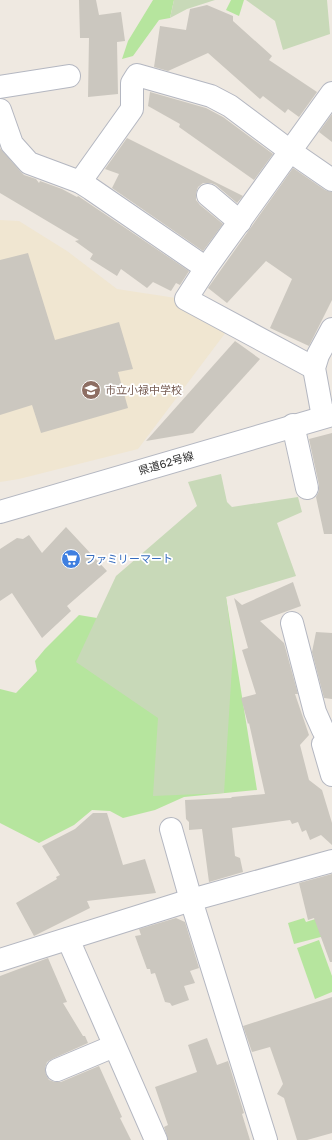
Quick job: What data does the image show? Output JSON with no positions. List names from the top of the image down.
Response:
{
  "streets": {
    "street": ["県道62号線"]
  },
  "places": {
    "school or university": ["市立小禄中学校"],
    "supermarket": ["ファミリーマート"]
  }
}
